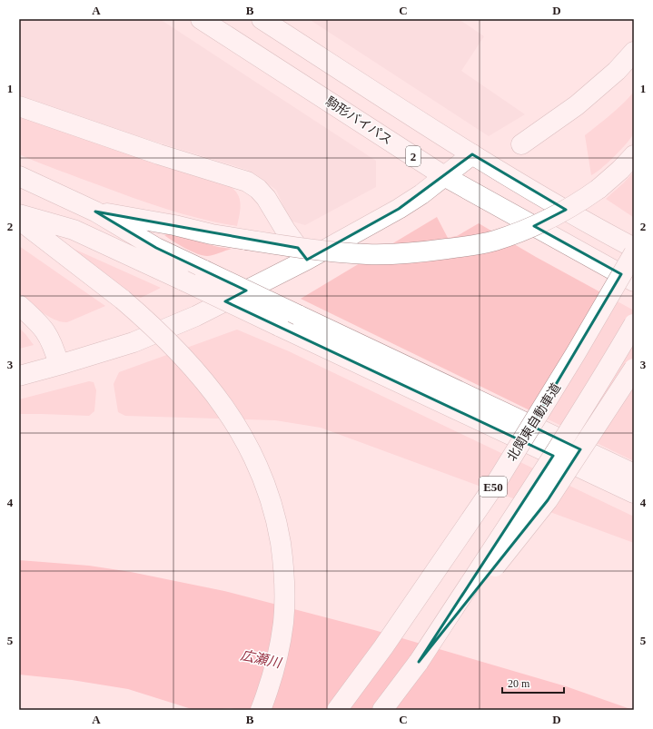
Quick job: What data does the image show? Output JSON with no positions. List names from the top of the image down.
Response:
{
  "streets": {
    "main road": [
      "駒形バイパス",
      "2",
      "北関東自動車道",
      "E50"
    ]
  },
  "water": ["広瀬川"],
  "scale_bar": "20 m",
  "grid": {
    "columns": [
      "A",
      "B",
      "C",
      "D"
    ],
    "rows": [
      "1",
      "2",
      "3",
      "4",
      "5"
    ]
  }
}
